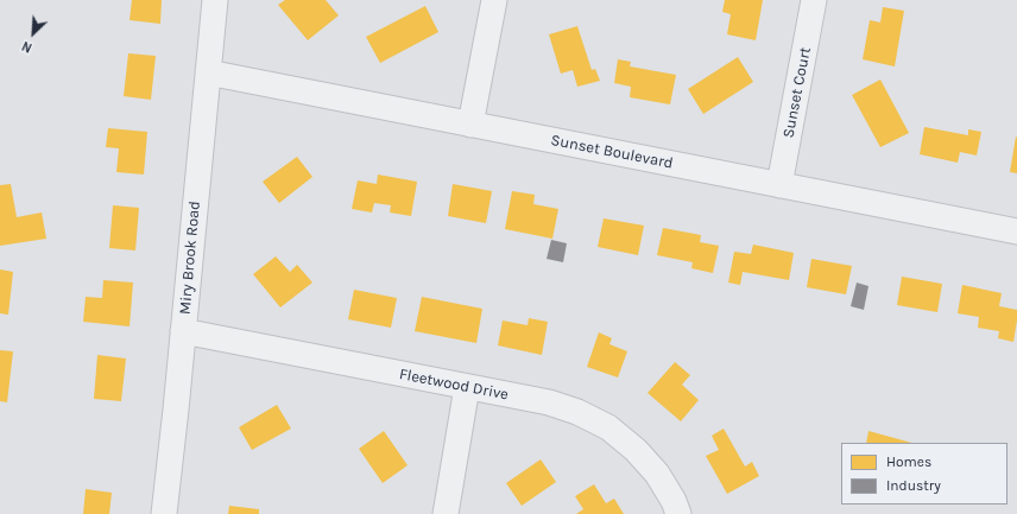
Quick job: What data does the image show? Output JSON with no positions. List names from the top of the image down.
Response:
{
  "streets": {
    "street": [
      "Sunset Court",
      "Sunset Boulevard",
      "Miry Brook Road",
      "Fleetwood Drive"
    ]
  },
  "crossings": [
    ["Sunset Court", "Sunset Boulevard"],
    ["Sunset Boulevard", "Miry Brook Road"],
    ["Miry Brook Road", "Fleetwood Drive"]
  ],
  "legend": ["Homes", "Industry"],
  "north": "bottom left"
}
